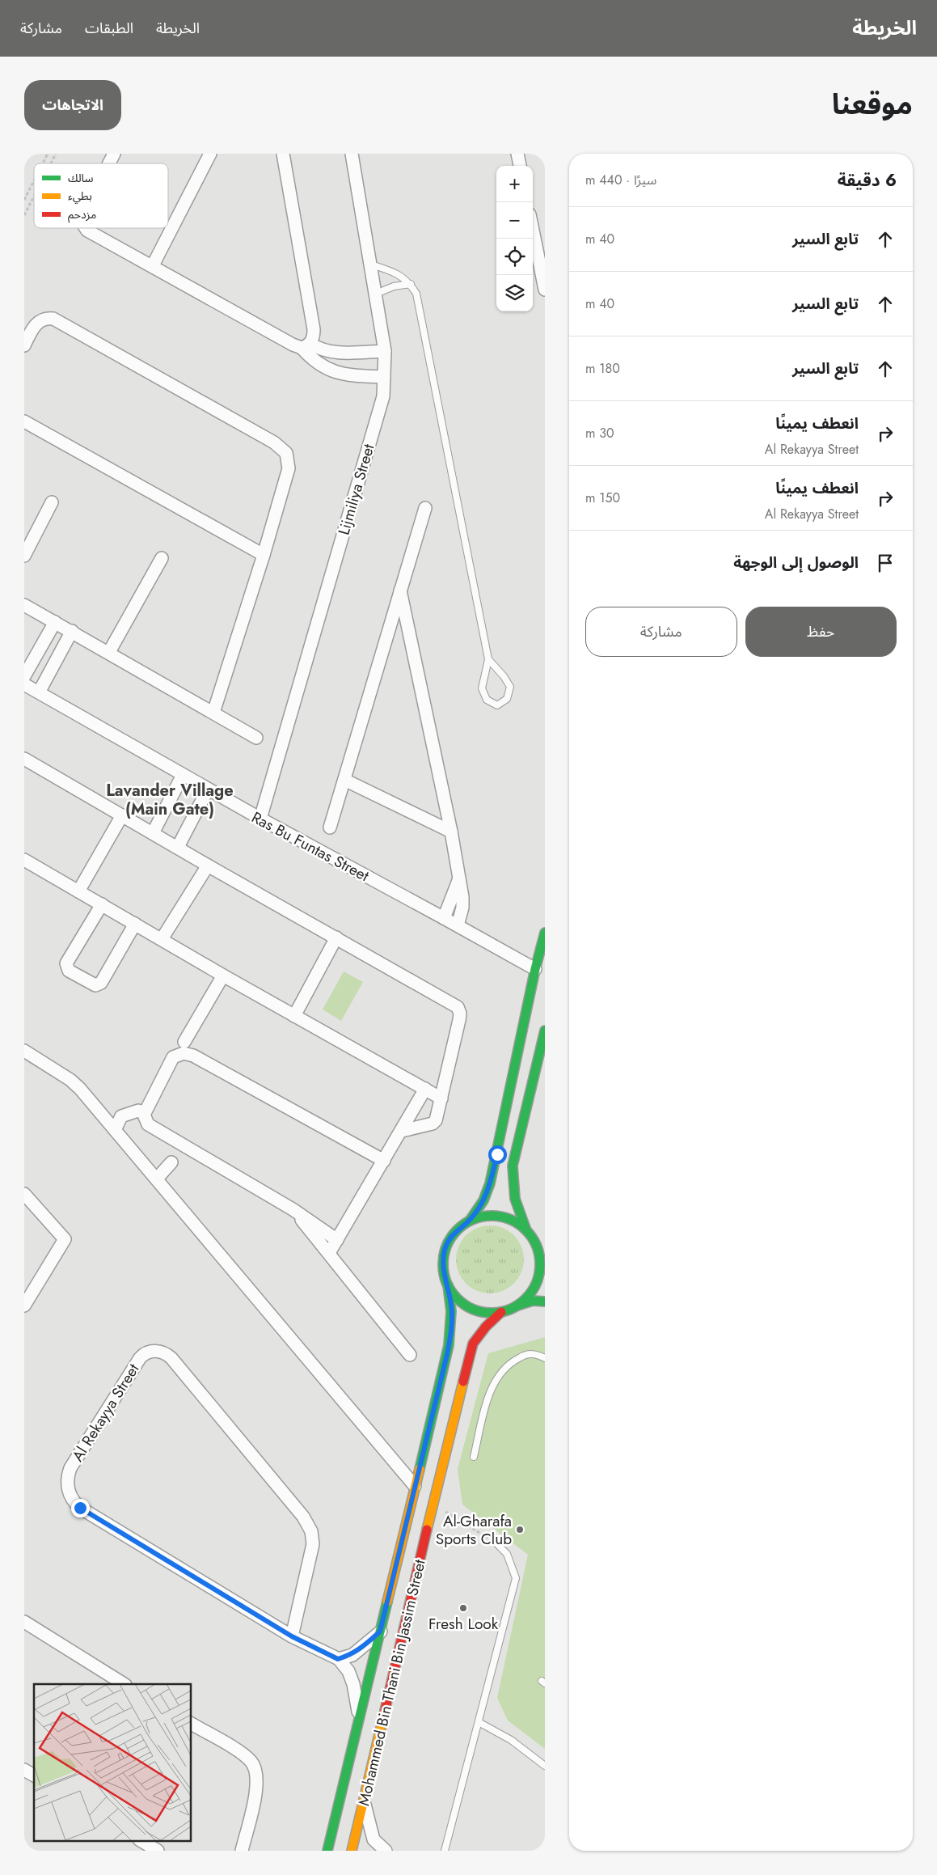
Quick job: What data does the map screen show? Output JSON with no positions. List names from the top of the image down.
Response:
{
  "streets": {
    "main road": ["Mohammed Bin Thani Bin Jassim Street"],
    "street": ["Lijmiliya Street", "Ras Bu Funtas Street", "Al Rekayya Street"]
  },
  "crossings": [
    ["Lijmiliya Street", "Ras Bu Funtas Street"],
    ["Al Rekayya Street", "Mohammed Bin Thani Bin Jassim Street"]
  ],
  "districts": ["Lavander Village (Main Gate)"],
  "places": ["Al-Gharafa Sports Club", "Fresh Look"],
  "legend": ["سالك", "بطيء", "مزدحم"],
  "page": {
    "header": "الخريطة",
    "nav": ["الخريطة", "الطبقات", "مشاركة"],
    "title": "موقعنا",
    "buttons": [
      "الاتجاهات",
      ["حفظ", "مشاركة"]
    ],
    "heading": ["6 دقيقة", "سيرًا · 440 m"],
    "map_buttons": ["+", "−"],
    "list": [
      ["تابع السير", "40 m"],
      ["تابع السير", "40 m"],
      ["تابع السير", "180 m"],
      ["انعطف يمينًا", "Al Rekayya Street", "30 m"],
      ["انعطف يمينًا", "Al Rekayya Street", "150 m"],
      "الوصول إلى الوجهة"
    ]
  }
}
